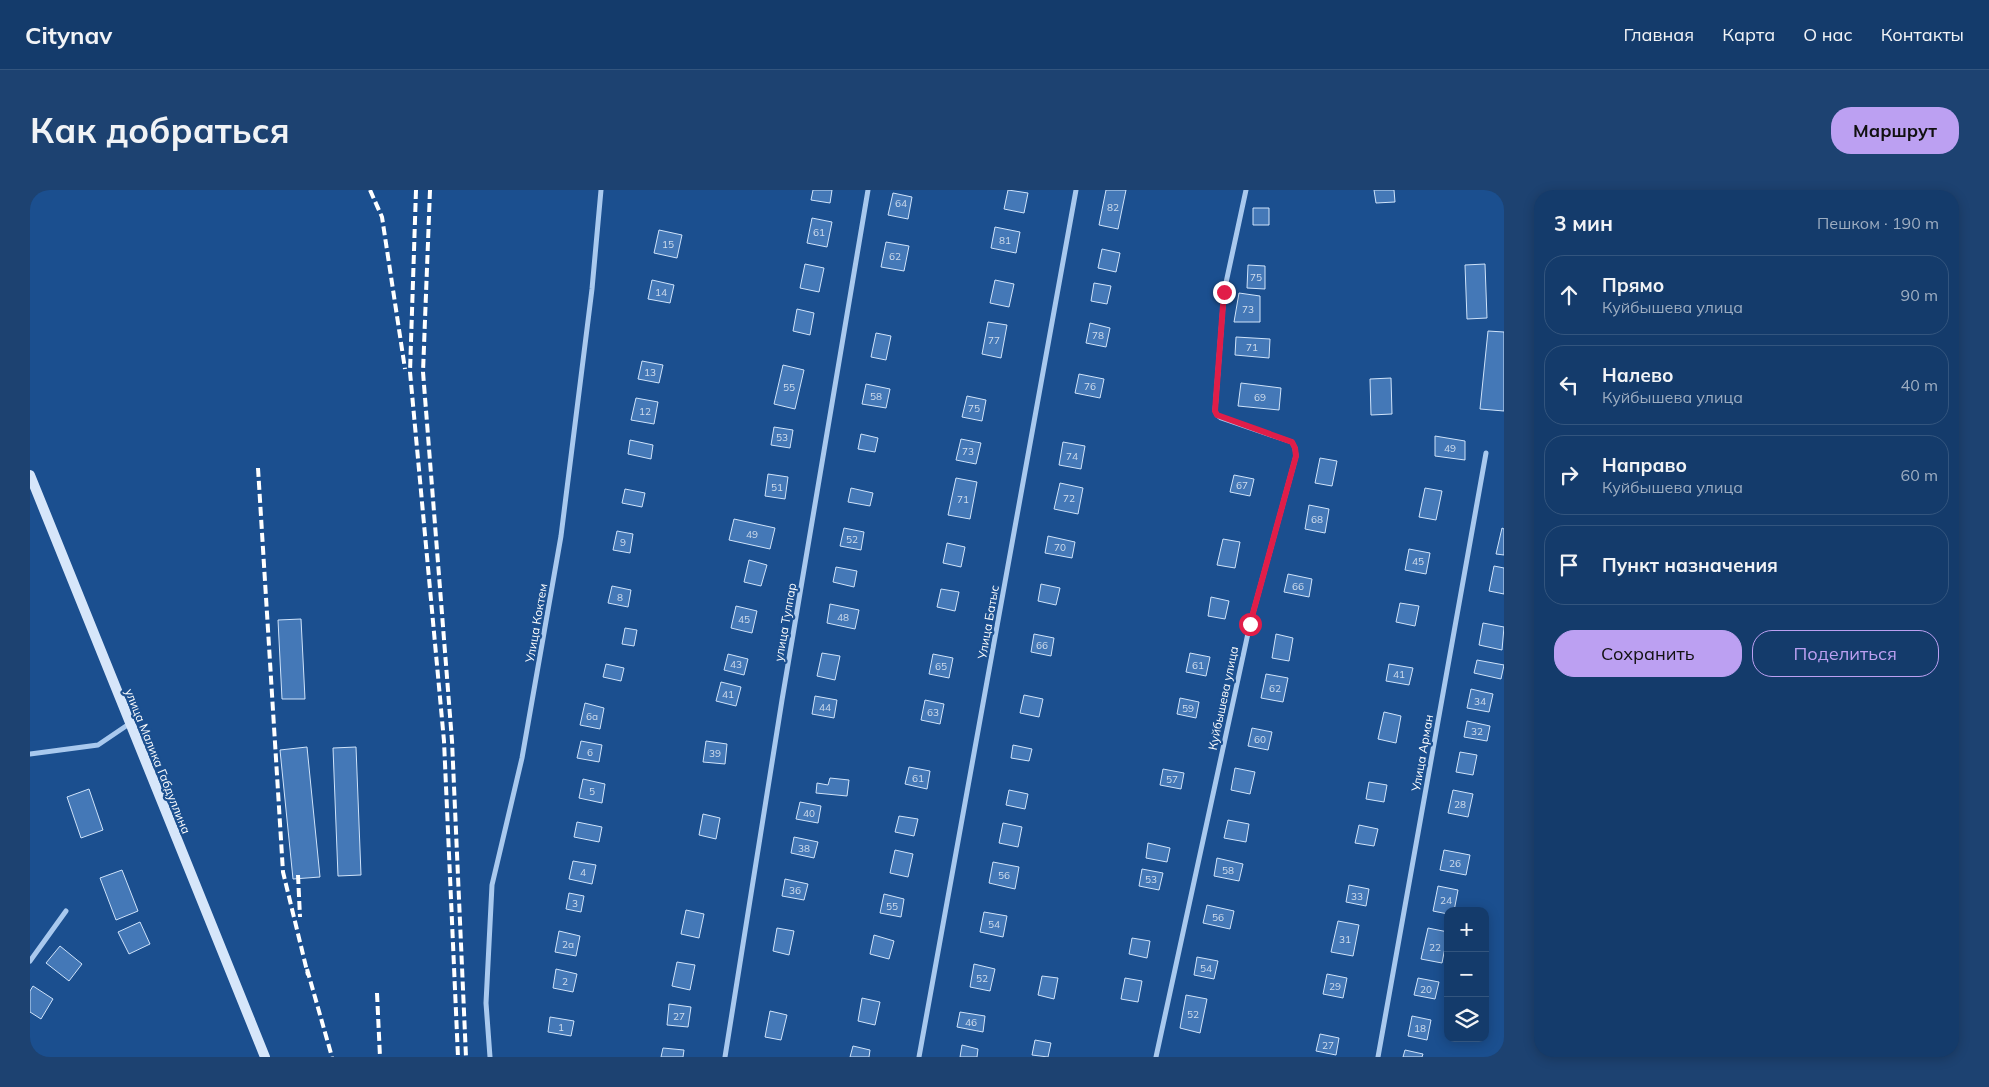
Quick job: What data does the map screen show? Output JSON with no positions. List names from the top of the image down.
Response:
{
  "streets": {
    "main road": ["улица Малика Габдуллина"],
    "street": [
      "улица Тулпар",
      "Улица Батыс",
      "Улица Коктем",
      "Куйбышева улица",
      "Улица Арман"
    ]
  },
  "house_numbers": [
    "64",
    "82",
    "61",
    "81",
    "15",
    "62",
    "75",
    "14",
    "73",
    "78",
    "77",
    "71",
    "13",
    "76",
    "55",
    "58",
    "69",
    "75",
    "12",
    "53",
    "49",
    "73",
    "74",
    "67",
    "51",
    "72",
    "71",
    "68",
    "49",
    "52",
    "9",
    "70",
    "45",
    "66",
    "8",
    "48",
    "45",
    "66",
    "43",
    "61",
    "65",
    "41",
    "62",
    "41",
    "34",
    "44",
    "59",
    "63",
    "6а",
    "32",
    "60",
    "6",
    "39",
    "61",
    "57",
    "5",
    "28",
    "40",
    "38",
    "26",
    "58",
    "4",
    "56",
    "53",
    "36",
    "33",
    "24",
    "3",
    "55",
    "56",
    "54",
    "31",
    "2а",
    "22",
    "54",
    "52",
    "2",
    "29",
    "20",
    "52",
    "27",
    "46",
    "1",
    "18",
    "27"
  ],
  "page": {
    "header": "Citynav",
    "nav": [
      "Главная",
      "Карта",
      "О нас",
      "Контакты"
    ],
    "buttons": [
      "Маршрут",
      ["Сохранить", "Поделиться"]
    ],
    "title": "Как добраться",
    "heading": ["3 мин", "Пешком · 190 m"],
    "list": [
      ["Прямо", "Куйбышева улица", "90 m"],
      ["Налево", "Куйбышева улица", "40 m"],
      ["Направо", "Куйбышева улица", "60 m"],
      "Пункт назначения"
    ],
    "map_buttons": ["+", "−"]
  }
}
